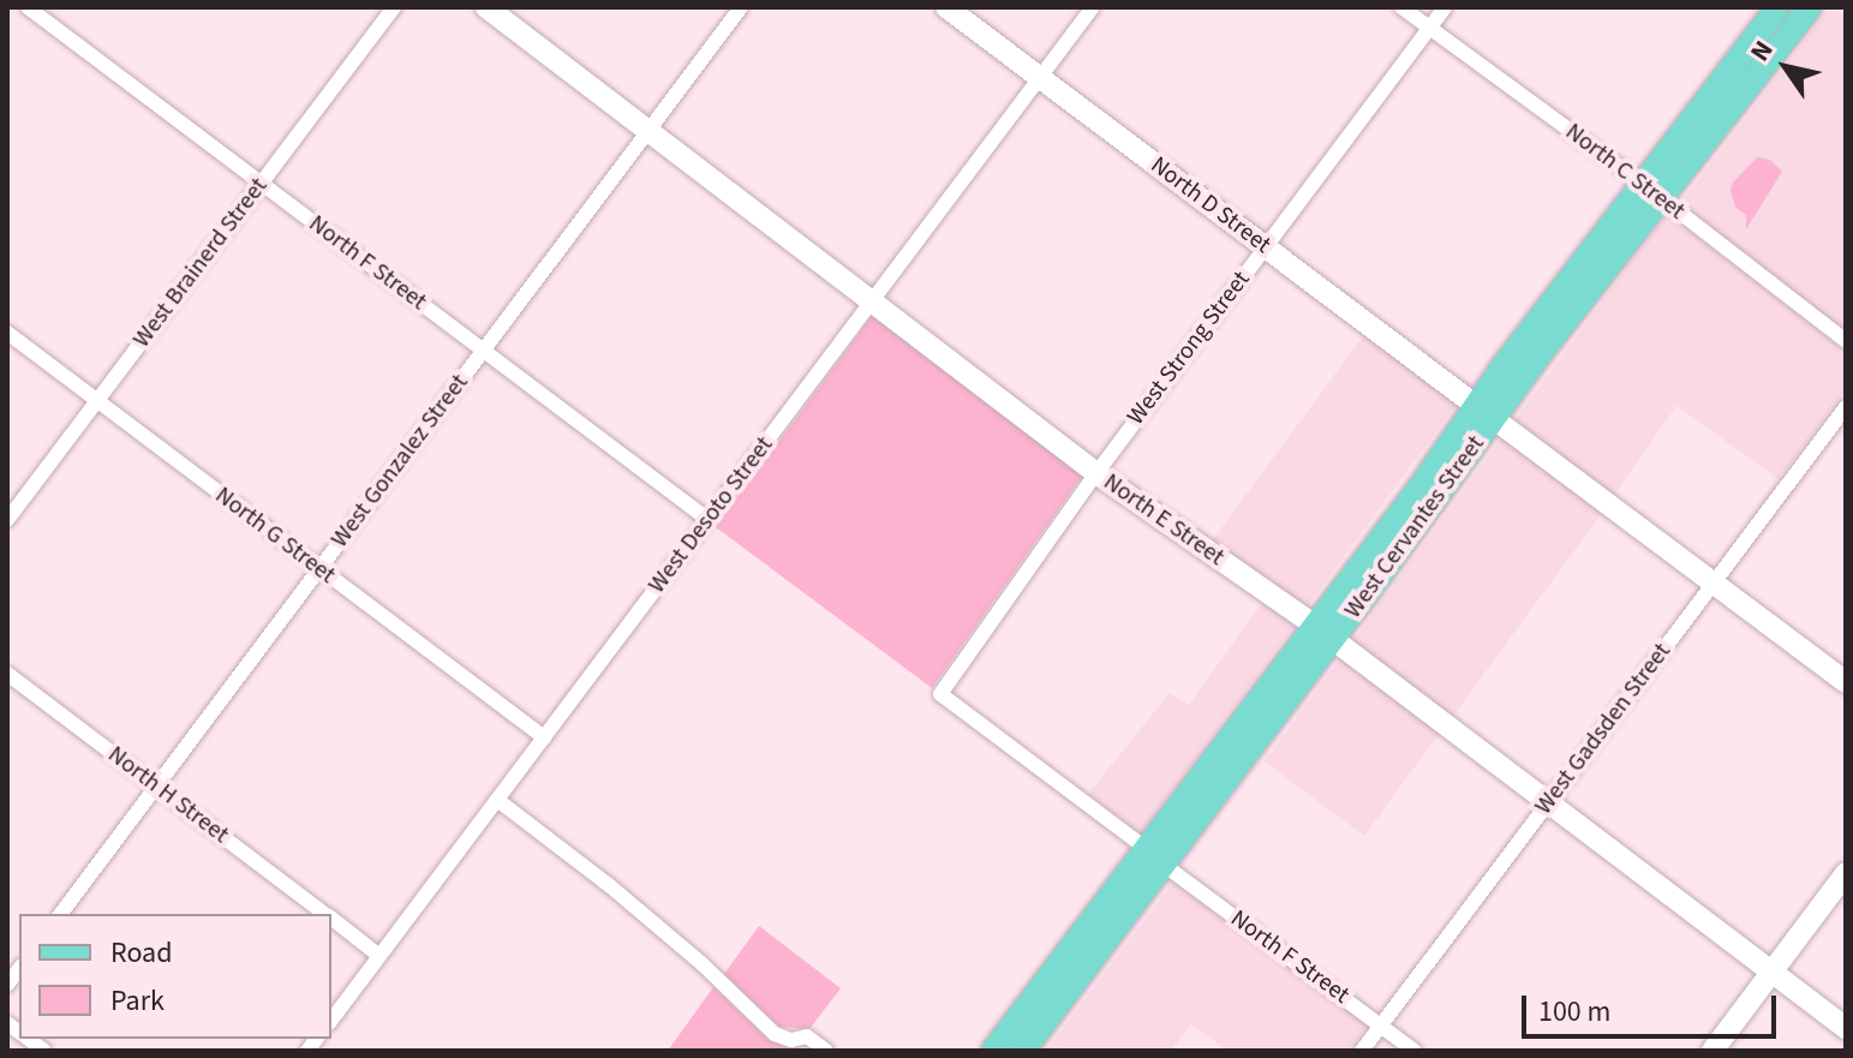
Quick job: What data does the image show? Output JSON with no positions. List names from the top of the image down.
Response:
{
  "streets": {
    "main road": ["West Cervantes Street"],
    "street": [
      "North C Street",
      "North D Street",
      "West Brainerd Street",
      "North F Street",
      "West Strong Street",
      "West Gonzalez Street",
      "West Desoto Street",
      "North E Street",
      "North G Street",
      "West Gadsden Street",
      "North H Street"
    ]
  },
  "crossings": [
    ["North C Street", "West Strong Street"],
    ["North C Street", "West Cervantes Street"],
    ["North D Street", "West Strong Street"],
    ["North D Street", "West Desoto Street"],
    ["North D Street", "West Cervantes Street"],
    ["North D Street", "West Gadsden Street"],
    ["West Brainerd Street", "North F Street"],
    ["West Brainerd Street", "North G Street"],
    ["North F Street", "West Strong Street"],
    ["North F Street", "West Gonzalez Street"],
    ["North F Street", "West Desoto Street"],
    ["North F Street", "West Cervantes Street"],
    ["North F Street", "West Gadsden Street"],
    ["West Strong Street", "North E Street"],
    ["West Gonzalez Street", "North E Street"],
    ["West Gonzalez Street", "North G Street"],
    ["West Gonzalez Street", "North H Street"],
    ["West Desoto Street", "North E Street"],
    ["West Desoto Street", "North G Street"],
    ["West Desoto Street", "North H Street"],
    ["North E Street", "West Cervantes Street"],
    ["North E Street", "West Gadsden Street"]
  ],
  "legend": ["Road", "Park"],
  "scale_bar": "100 m",
  "north": "top left"
}
